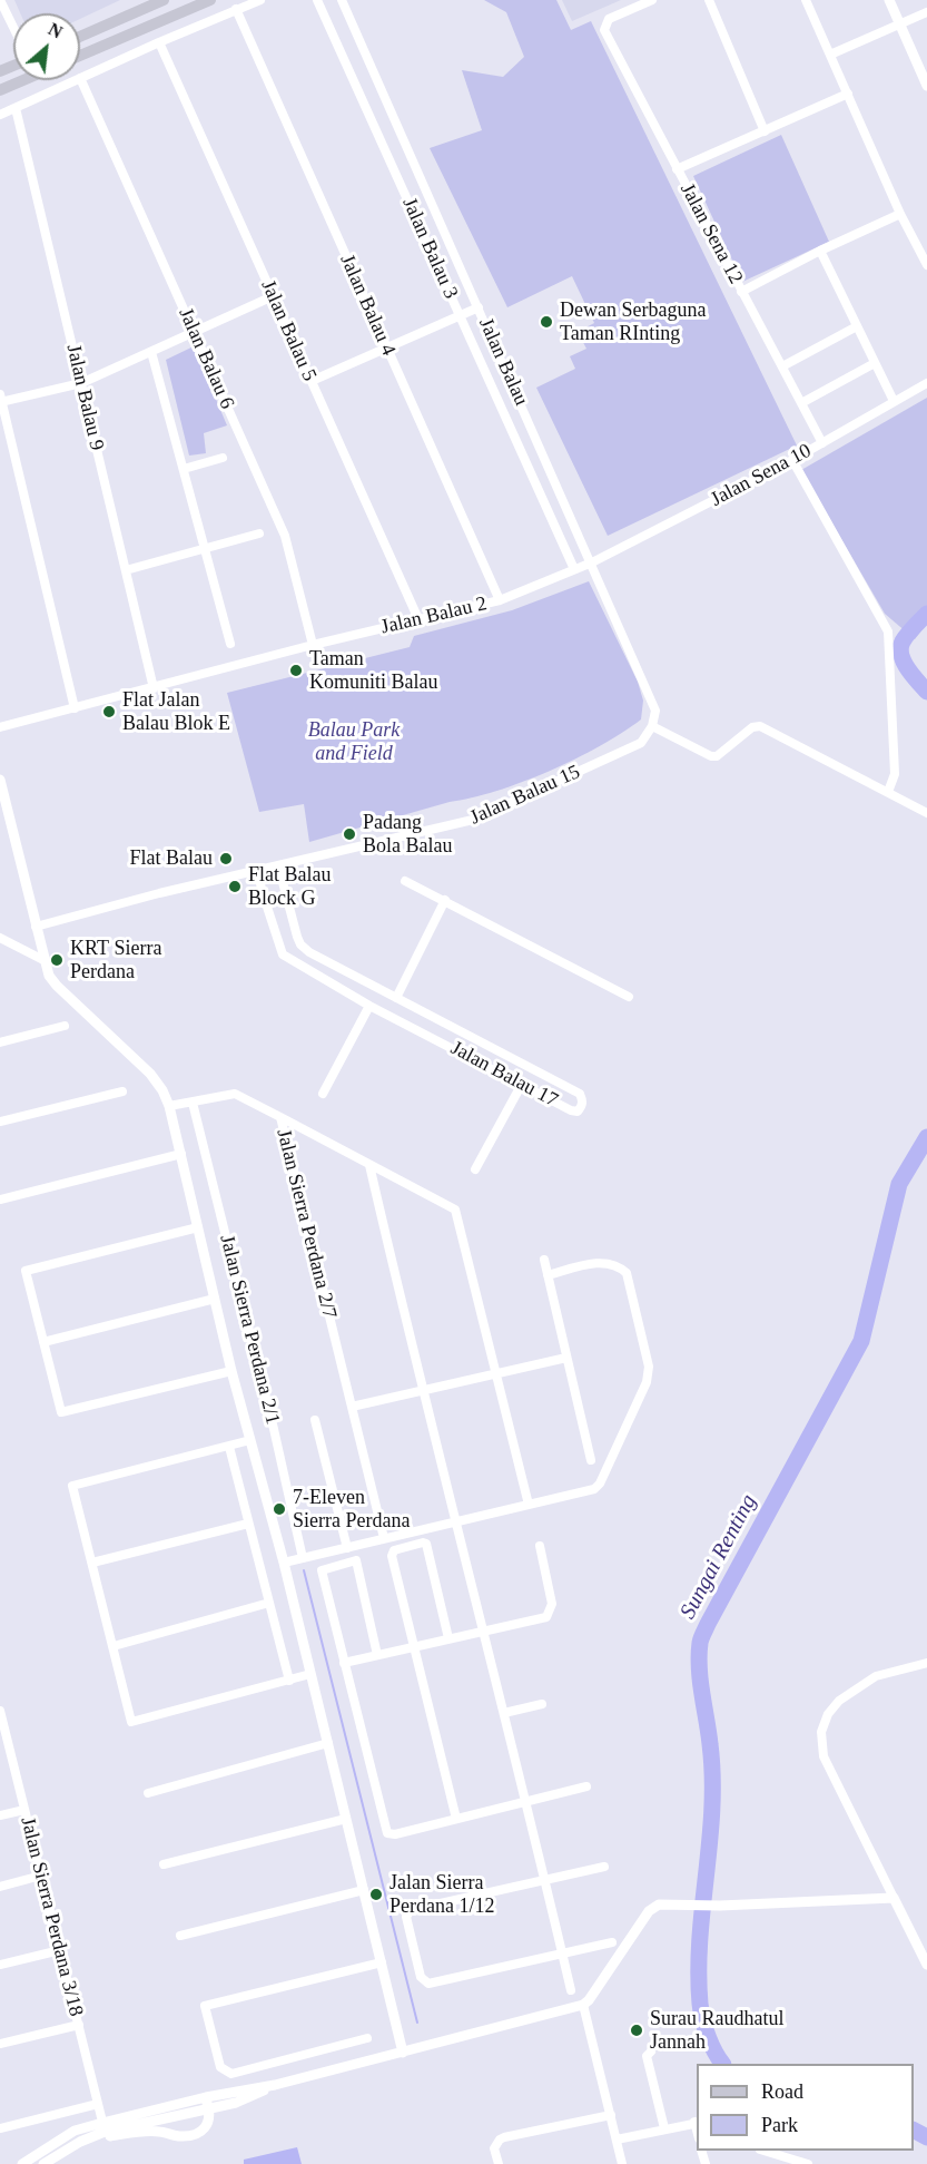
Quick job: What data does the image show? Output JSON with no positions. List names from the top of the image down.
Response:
{
  "streets": {
    "street": [
      "Jalan Sena 12",
      "Jalan Balau 3",
      "Jalan Balau 4",
      "Jalan Balau 5",
      "Jalan Balau 6",
      "Jalan Balau",
      "Jalan Balau 9",
      "Jalan Sena 10",
      "Jalan Balau 2",
      "Jalan Balau 15",
      "Jalan Balau 17",
      "Jalan Sierra Perdana 2/7",
      "Jalan Sierra Perdana 2/1",
      "Jalan Sierra Perdana 3/18"
    ]
  },
  "crossings": [
    ["Jalan Sena 12", "Jalan Sena 10"],
    ["Jalan Balau 3", "Jalan Balau 2"],
    ["Jalan Balau 4", "Jalan Balau 2"],
    ["Jalan Balau 5", "Jalan Balau 2"],
    ["Jalan Balau 6", "Jalan Balau 2"],
    ["Jalan Balau", "Jalan Sena 10"],
    ["Jalan Balau", "Jalan Balau 2"],
    ["Jalan Balau", "Jalan Balau 15"],
    ["Jalan Balau 9", "Jalan Balau 2"],
    ["Jalan Sena 10", "Jalan Balau 2"],
    ["Jalan Balau 15", "Jalan Balau 17"],
    ["Jalan Sierra Perdana 2/7", "Jalan Sierra Perdana 2/1"]
  ],
  "water": ["Sungai Renting"],
  "parks": ["Balau Park and Field"],
  "places": [
    "Dewan Serbaguna Taman RInting",
    "Taman Komuniti Balau",
    "Flat Jalan Balau Blok E",
    "Padang Bola Balau",
    "Flat Balau",
    "Flat Balau Block G",
    "KRT Sierra Perdana",
    "7-Eleven Sierra Perdana",
    "Jalan Sierra Perdana 1/12",
    "Surau Raudhatul Jannah"
  ],
  "legend": ["Road", "Park"],
  "north": "top right"
}
